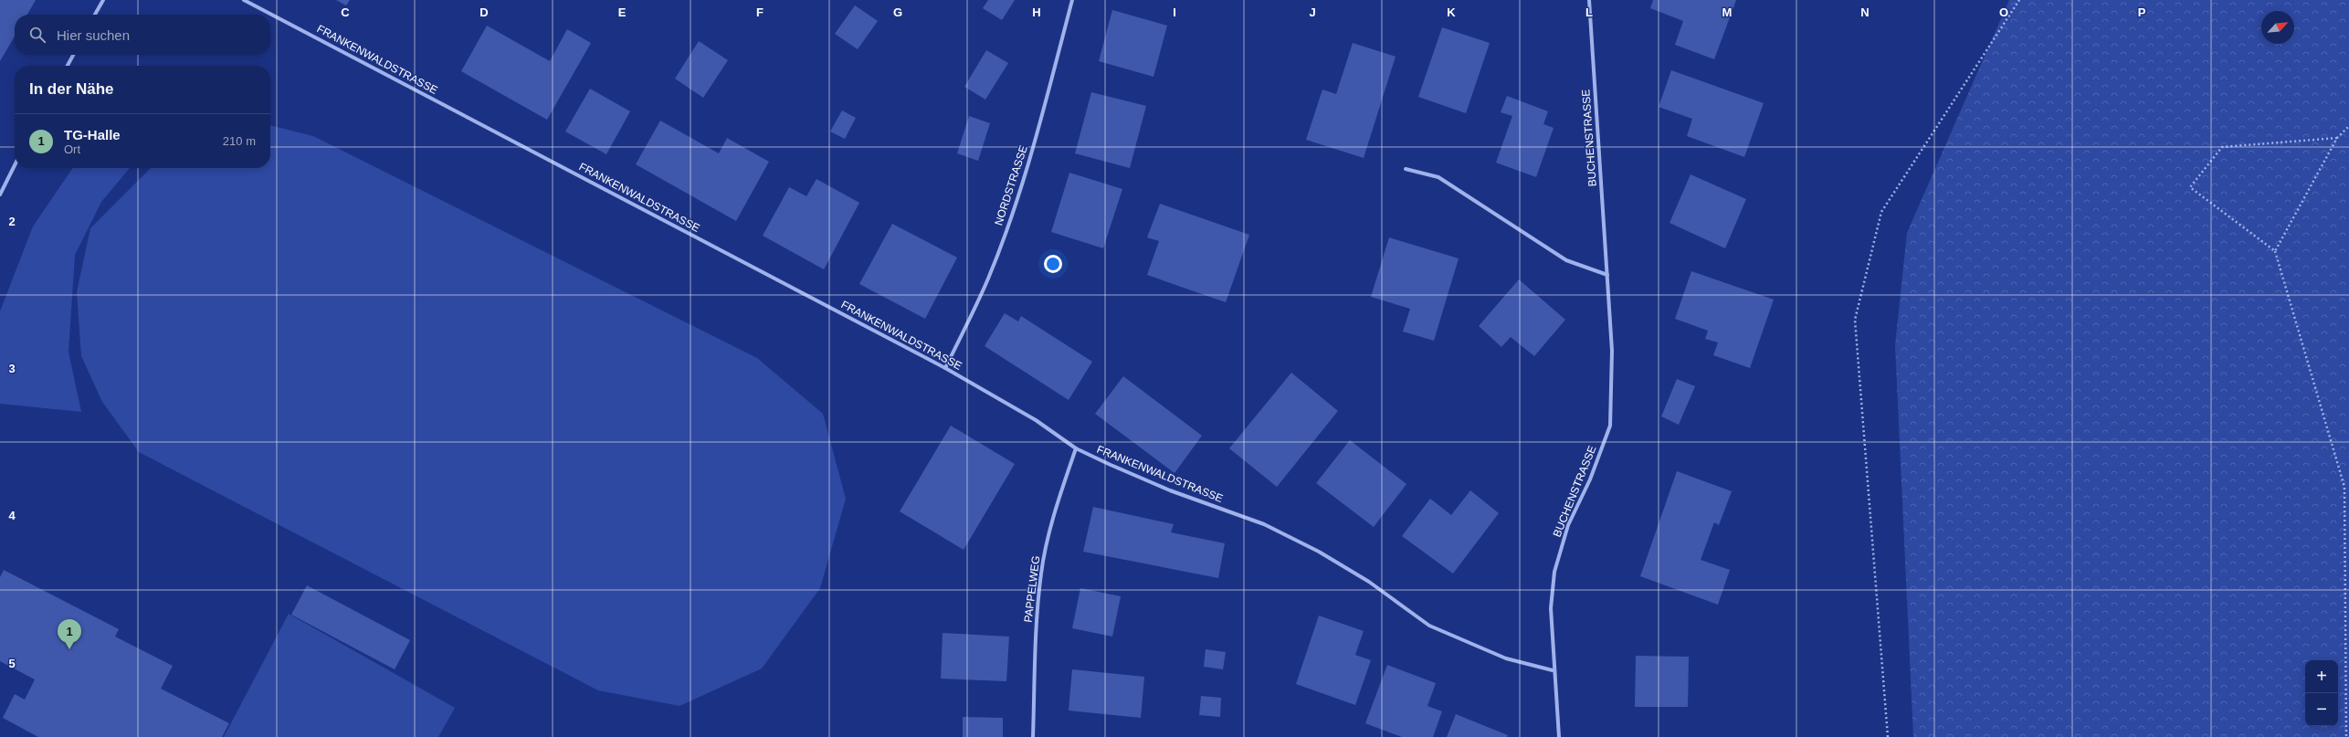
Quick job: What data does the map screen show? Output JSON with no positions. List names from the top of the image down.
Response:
{
  "streets": {
    "street": [
      "FRANKENWALDSTRASSE",
      "BUCHENSTRASSE",
      "NORDSTRASSE",
      "PAPPELWEG"
    ]
  },
  "crossings": [
    ["FRANKENWALDSTRASSE", "BUCHENSTRASSE"],
    ["FRANKENWALDSTRASSE", "NORDSTRASSE"],
    ["FRANKENWALDSTRASSE", "PAPPELWEG"]
  ],
  "north": "top right",
  "page": {
    "search": "Hier suchen",
    "heading": "In der Nähe",
    "list": [
      {
        "mark": "1",
        "name": "TG-Halle",
        "note": "Ort",
        "value": "210 m"
      }
    ],
    "pins": "1",
    "map_buttons": ["+", "−"]
  },
  "grid": {
    "columns": [
      "C",
      "D",
      "E",
      "F",
      "G",
      "H",
      "I",
      "J",
      "K",
      "L",
      "M",
      "N",
      "O",
      "P"
    ],
    "rows": [
      "2",
      "3",
      "4",
      "5"
    ]
  }
}
